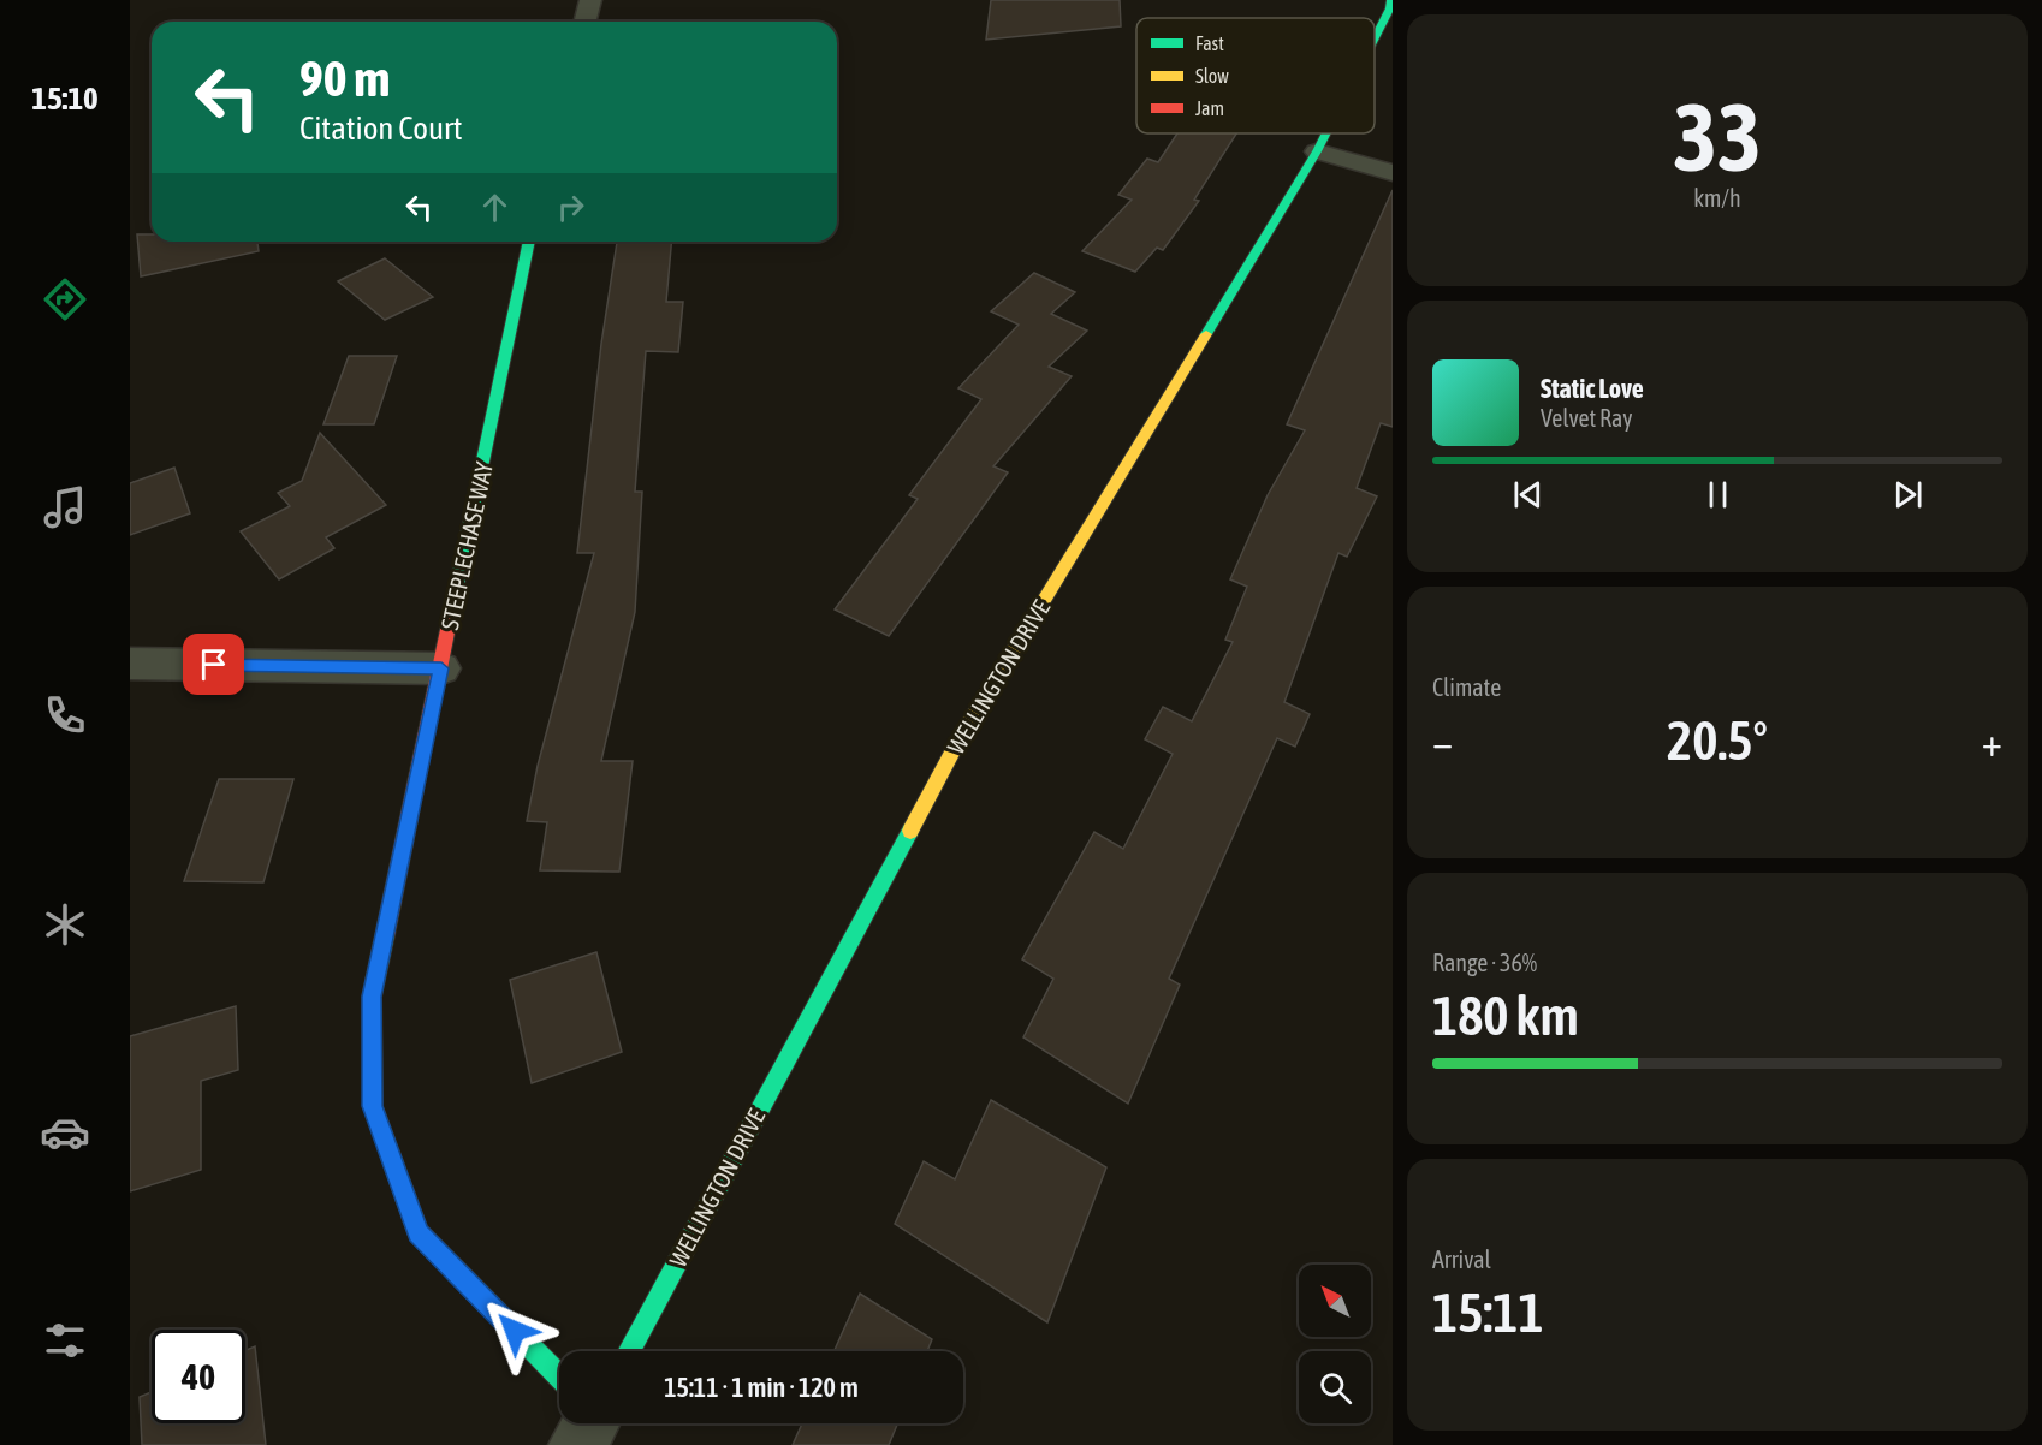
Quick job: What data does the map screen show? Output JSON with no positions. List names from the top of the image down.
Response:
{
  "streets": {
    "street": ["STEEPLECHASE WAY", "WELLINGTON DRIVE"]
  },
  "legend": ["Fast", "Slow", "Jam"],
  "north": "top left",
  "page": {
    "tabs": "15:10",
    "tile": [
      ["33", "km/h"],
      "Climate",
      ["Range · 36%", "180 km"],
      ["Arrival", "15:11"]
    ],
    "turn": ["90 m", "Citation Court"],
    "song": ["Static Love", "Velvet Ray"],
    "heat": ["−", "20.5°", "+"],
    "limit": "40",
    "trip": "15:11 · 1 min · 120 m"
  }
}
